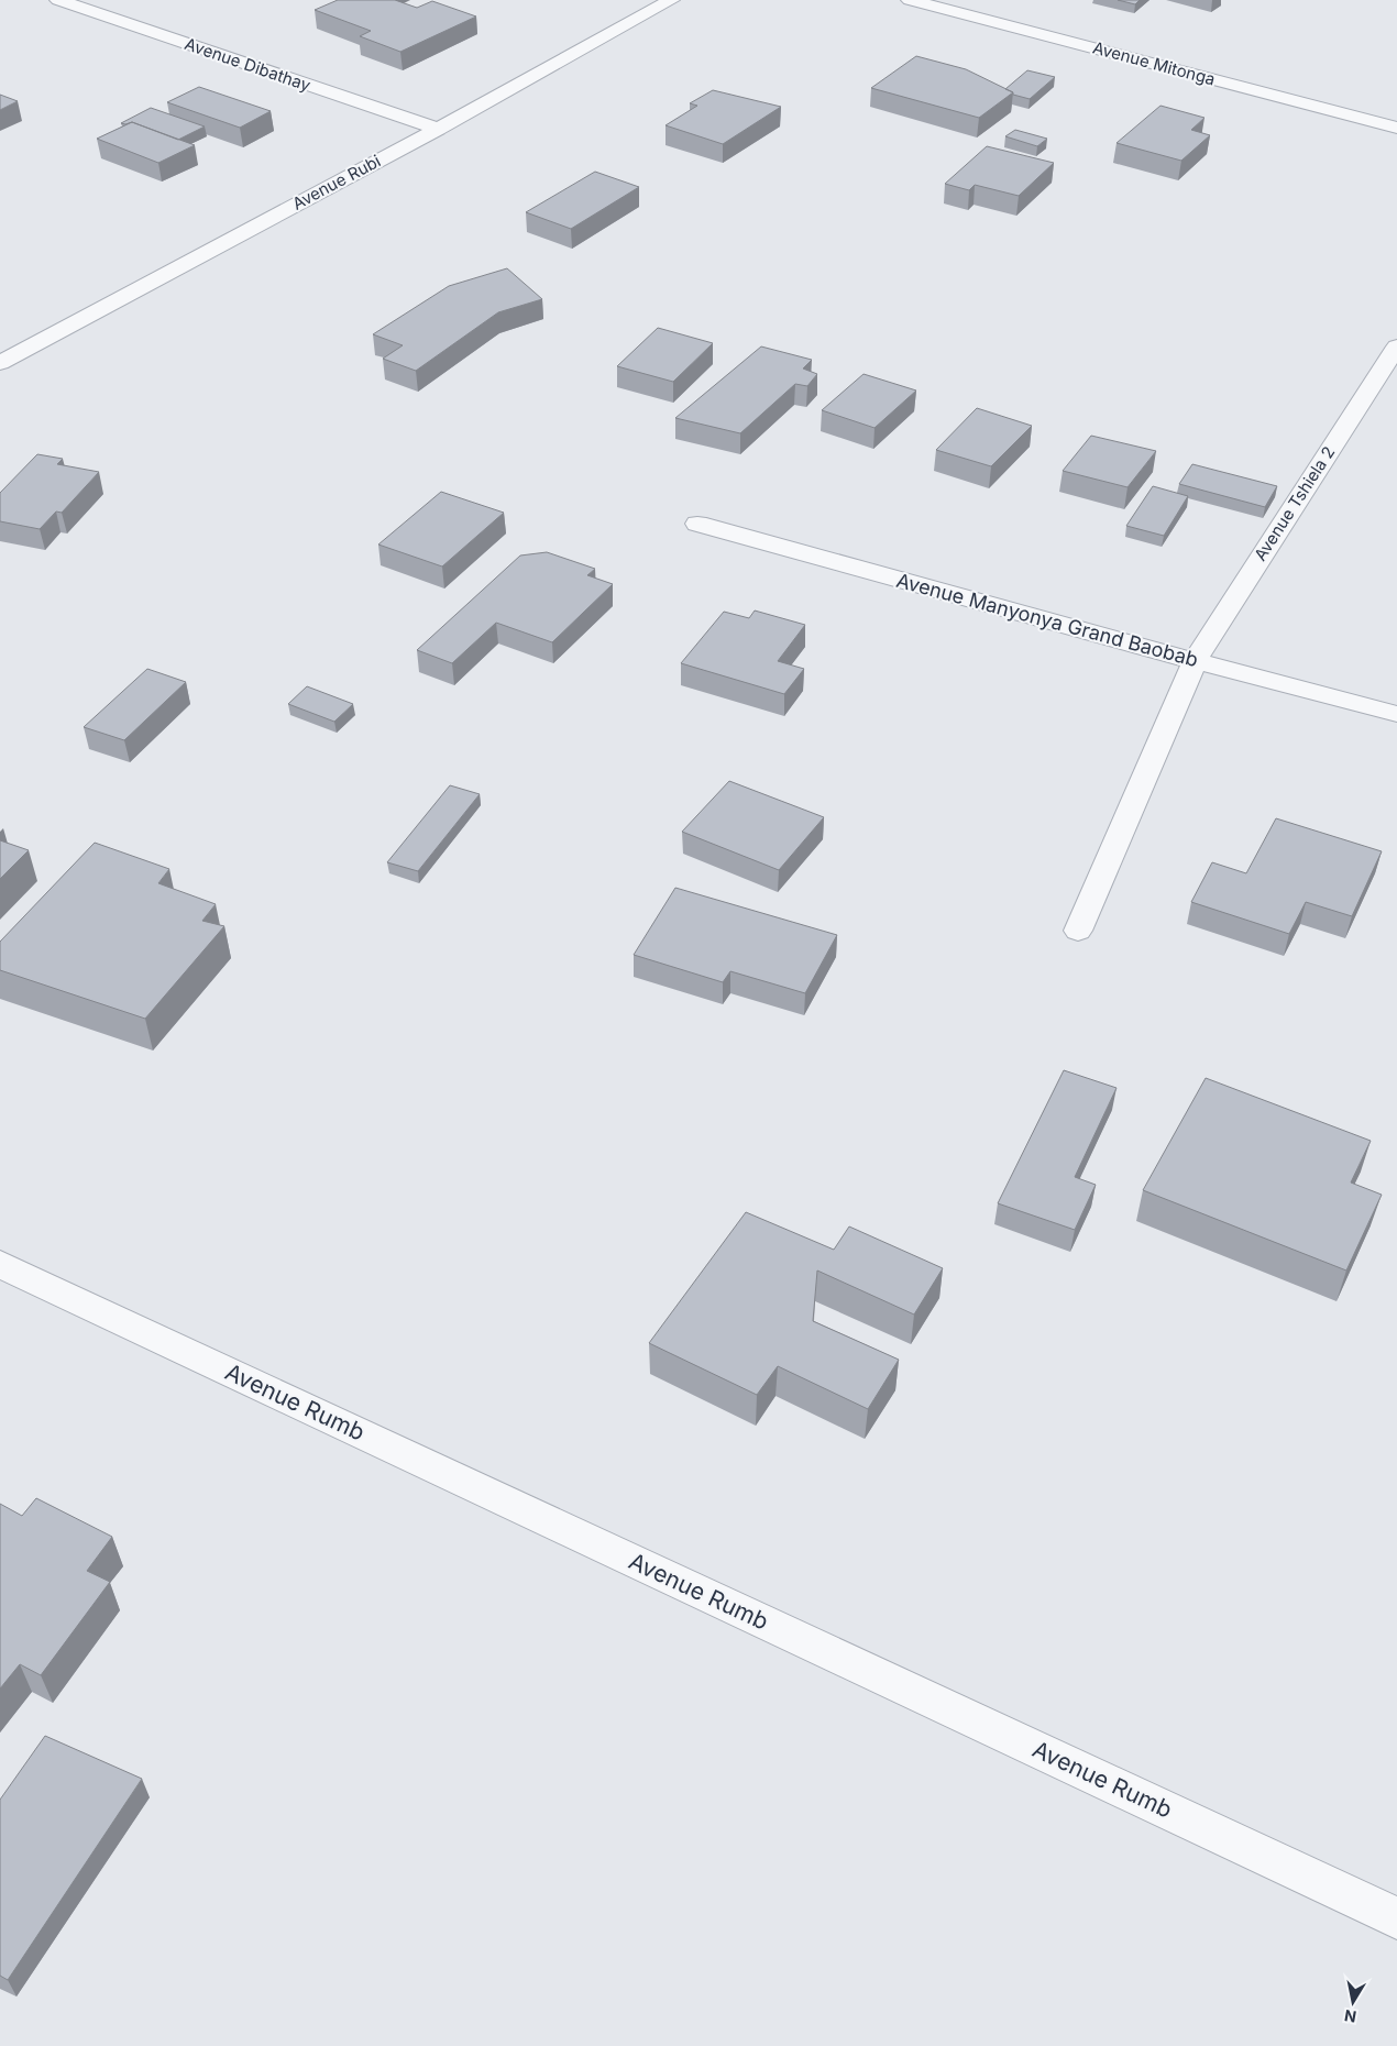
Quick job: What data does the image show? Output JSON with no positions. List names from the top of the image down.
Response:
{
  "streets": {
    "street": [
      "Avenue Mitonga",
      "Avenue Dibathay",
      "Avenue Rubi",
      "Avenue Tshiela 2",
      "Avenue Manyonya Grand Baobab",
      "Avenue Rumb"
    ]
  },
  "crossings": [
    ["Avenue Dibathay", "Avenue Rubi"],
    ["Avenue Tshiela 2", "Avenue Manyonya Grand Baobab"]
  ],
  "north": "bottom"
}
